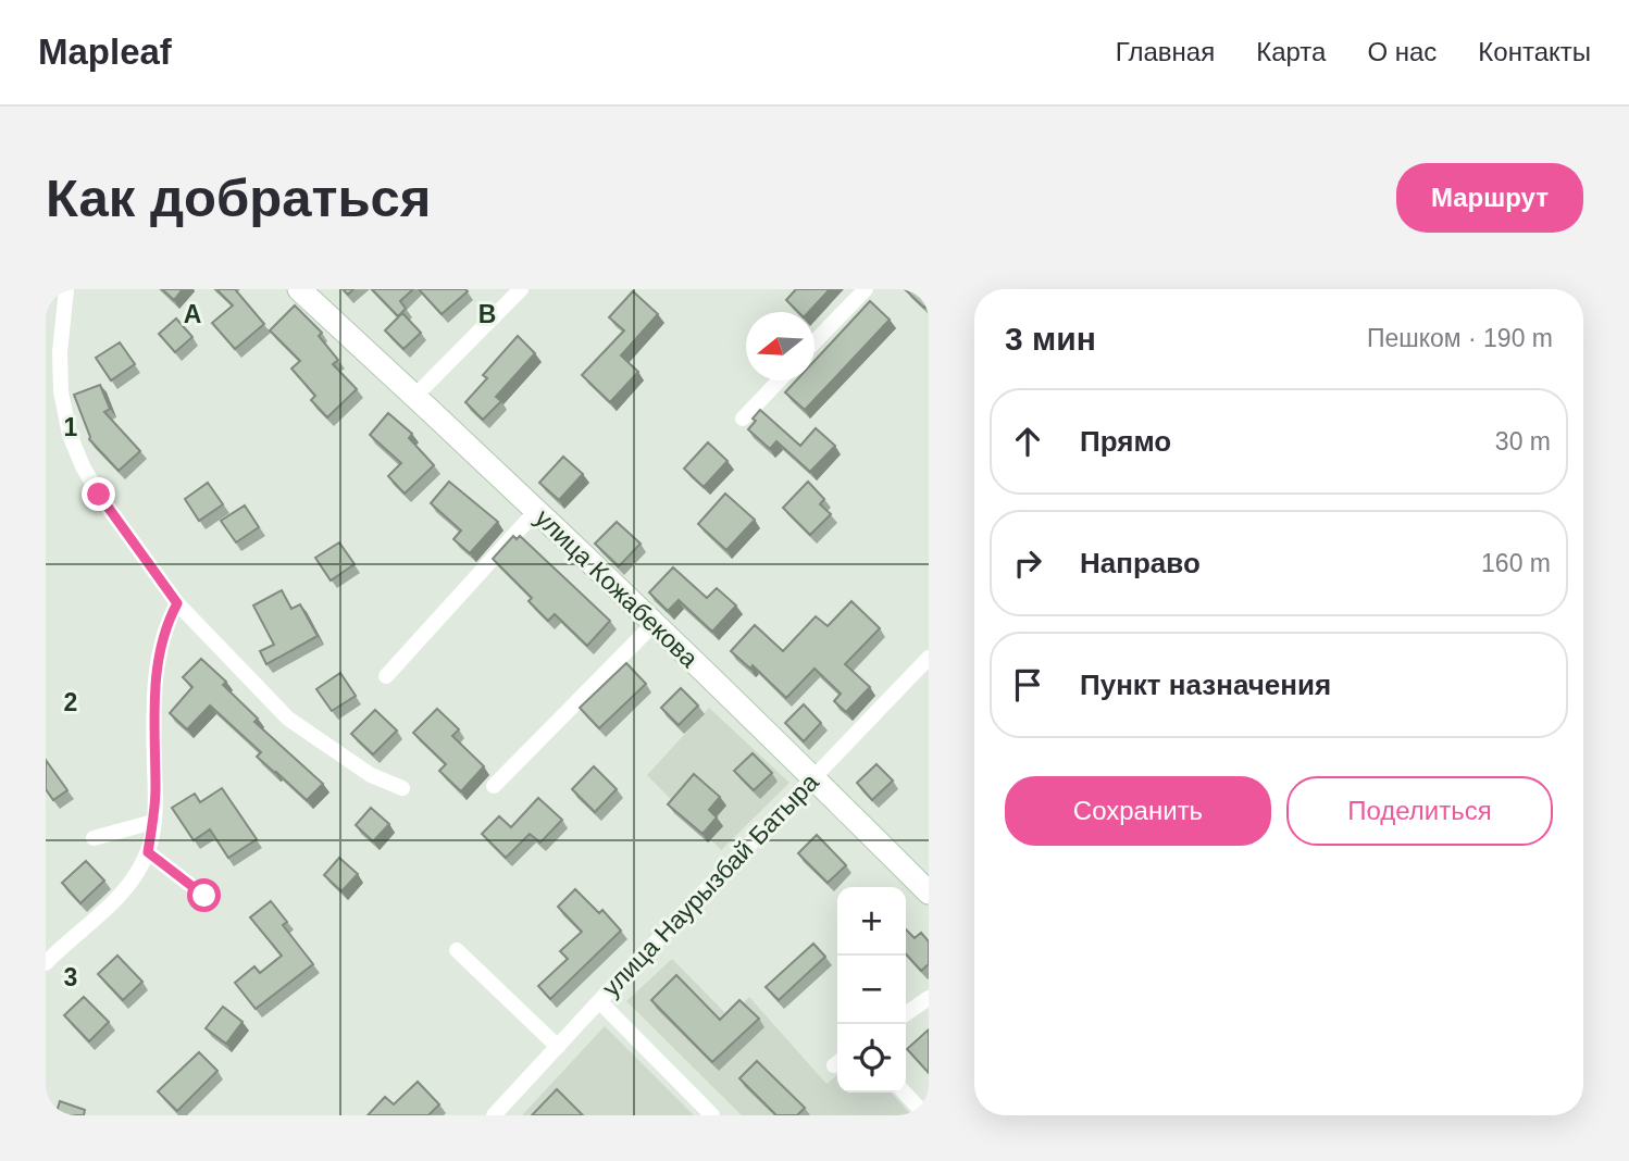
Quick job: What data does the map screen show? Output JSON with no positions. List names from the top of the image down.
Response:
{
  "streets": {
    "main road": ["улица Кожабекова"],
    "street": ["улица Наурызбай Батыра"]
  },
  "crossings": [
    ["улица Кожабекова", "улица Наурызбай Батыра"]
  ],
  "north": "left",
  "page": {
    "header": "Mapleaf",
    "nav": [
      "Главная",
      "Карта",
      "О нас",
      "Контакты"
    ],
    "buttons": [
      "Маршрут",
      ["Сохранить", "Поделиться"]
    ],
    "title": "Как добраться",
    "heading": ["3 мин", "Пешком · 190 m"],
    "list": [
      ["Прямо", "30 m"],
      ["Направо", "160 m"],
      "Пункт назначения"
    ],
    "map_buttons": ["+", "−"]
  },
  "grid": {
    "columns": ["A", "B"],
    "rows": ["1", "2", "3"]
  }
}
